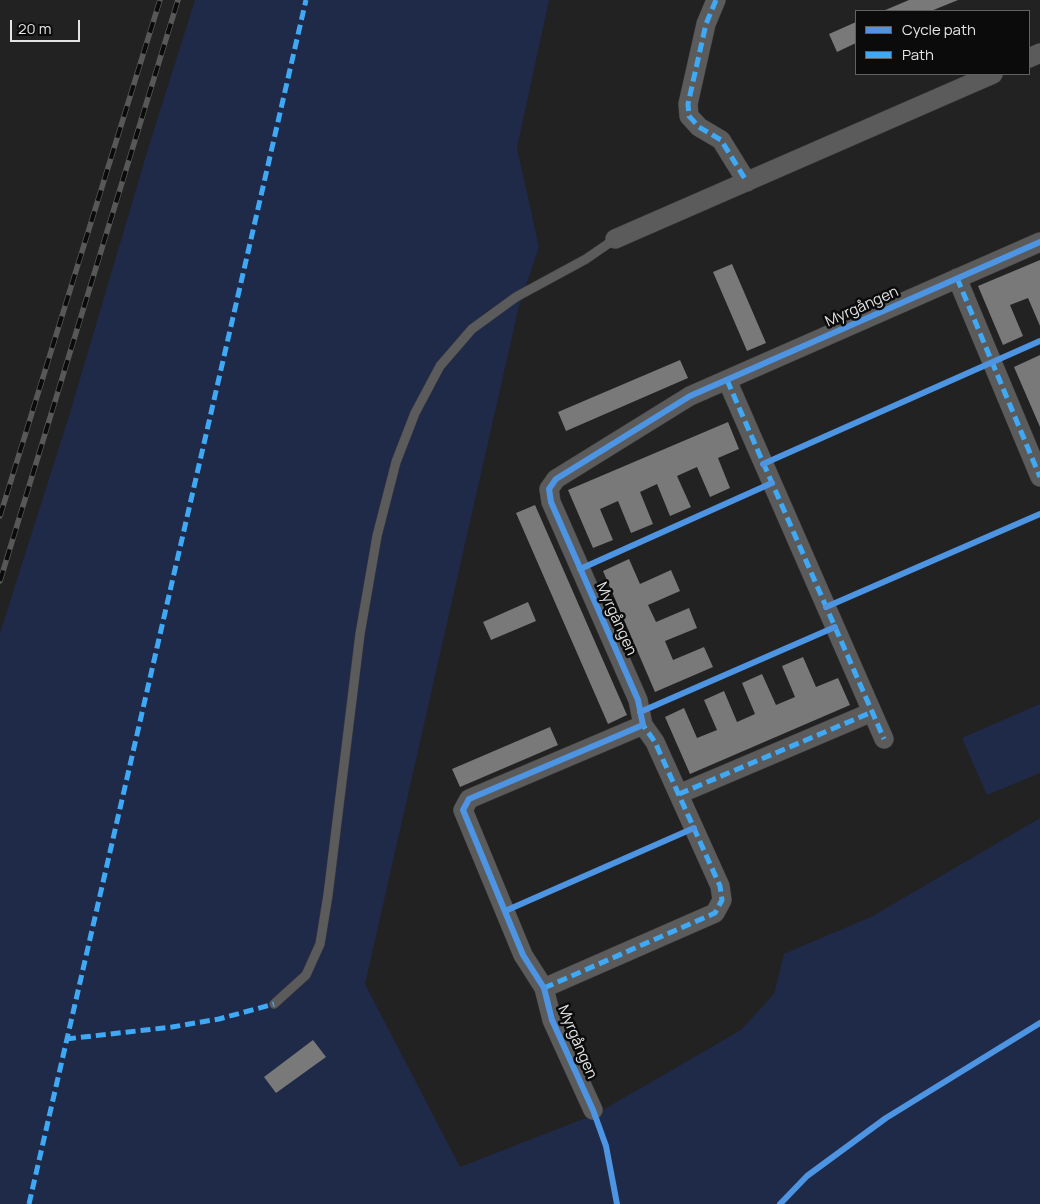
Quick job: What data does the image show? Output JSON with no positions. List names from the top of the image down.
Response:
{
  "streets": {
    "street": ["Myrgången"]
  },
  "legend": ["Cycle path", "Path"],
  "scale_bar": "20 m"
}
